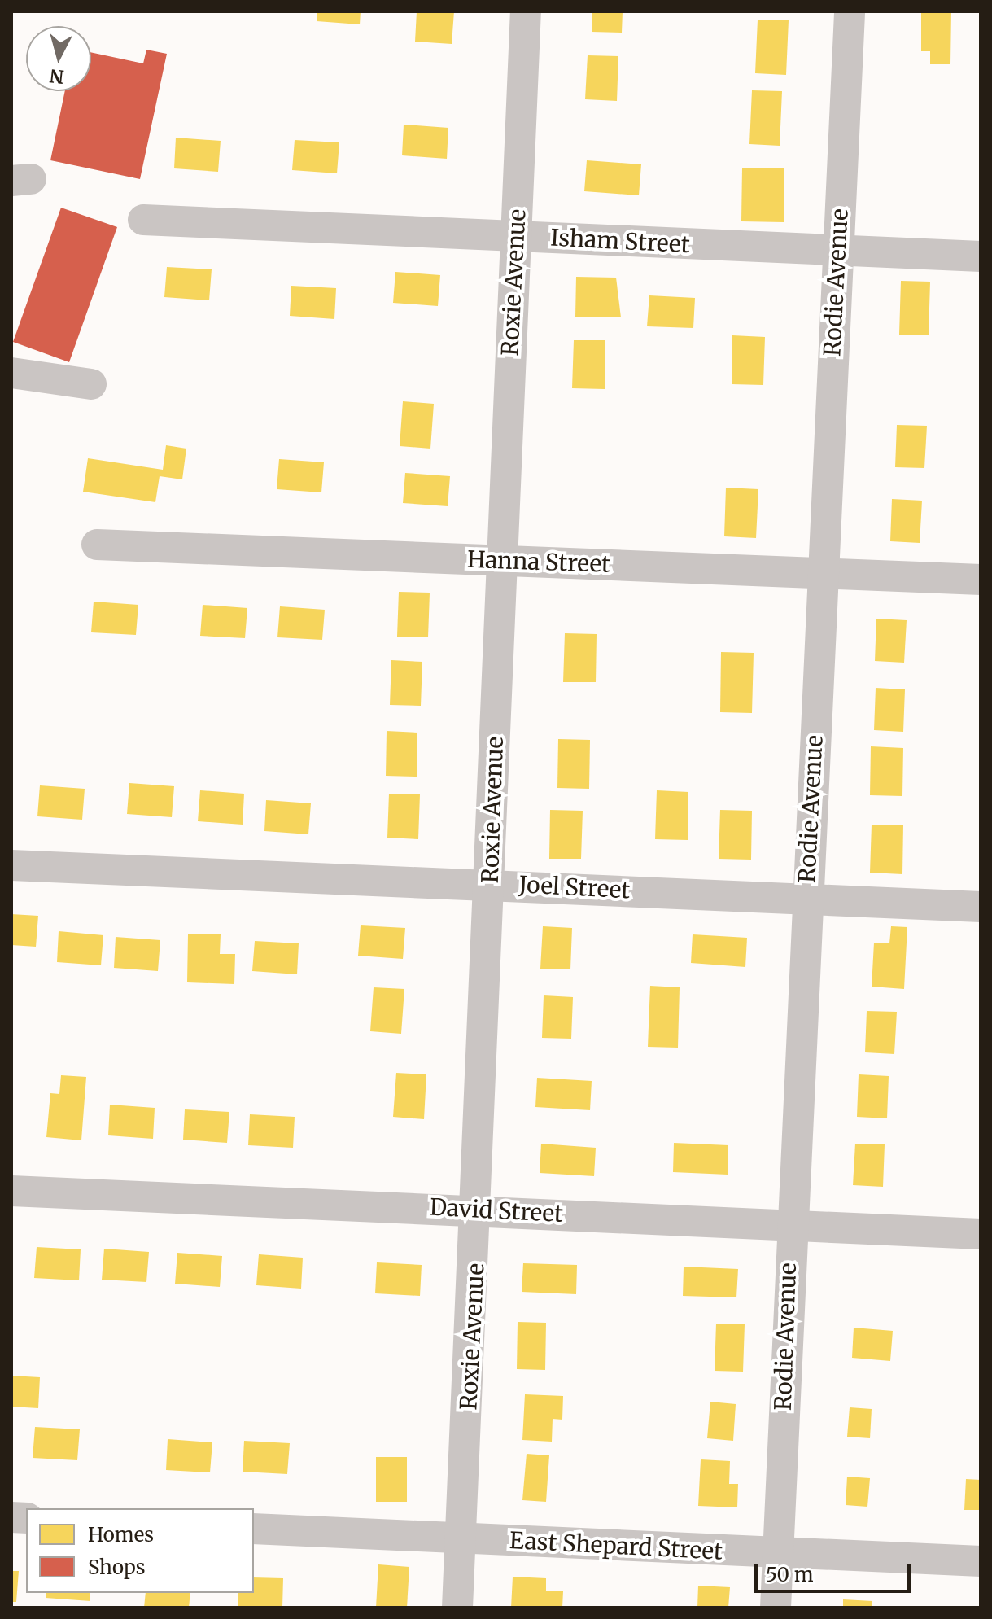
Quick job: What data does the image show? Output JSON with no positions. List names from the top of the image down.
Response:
{
  "streets": {
    "street": [
      "Isham Street",
      "Roxie Avenue",
      "Rodie Avenue",
      "Hanna Street",
      "Joel Street",
      "David Street",
      "East Shepard Street"
    ]
  },
  "crossings": [
    ["Isham Street", "Roxie Avenue"],
    ["Isham Street", "Rodie Avenue"],
    ["Roxie Avenue", "Hanna Street"],
    ["Roxie Avenue", "Joel Street"],
    ["Roxie Avenue", "David Street"],
    ["Roxie Avenue", "East Shepard Street"],
    ["Rodie Avenue", "Hanna Street"],
    ["Rodie Avenue", "Joel Street"],
    ["Rodie Avenue", "David Street"],
    ["Rodie Avenue", "East Shepard Street"]
  ],
  "legend": ["Homes", "Shops"],
  "scale_bar": "50 m",
  "north": "bottom"
}
